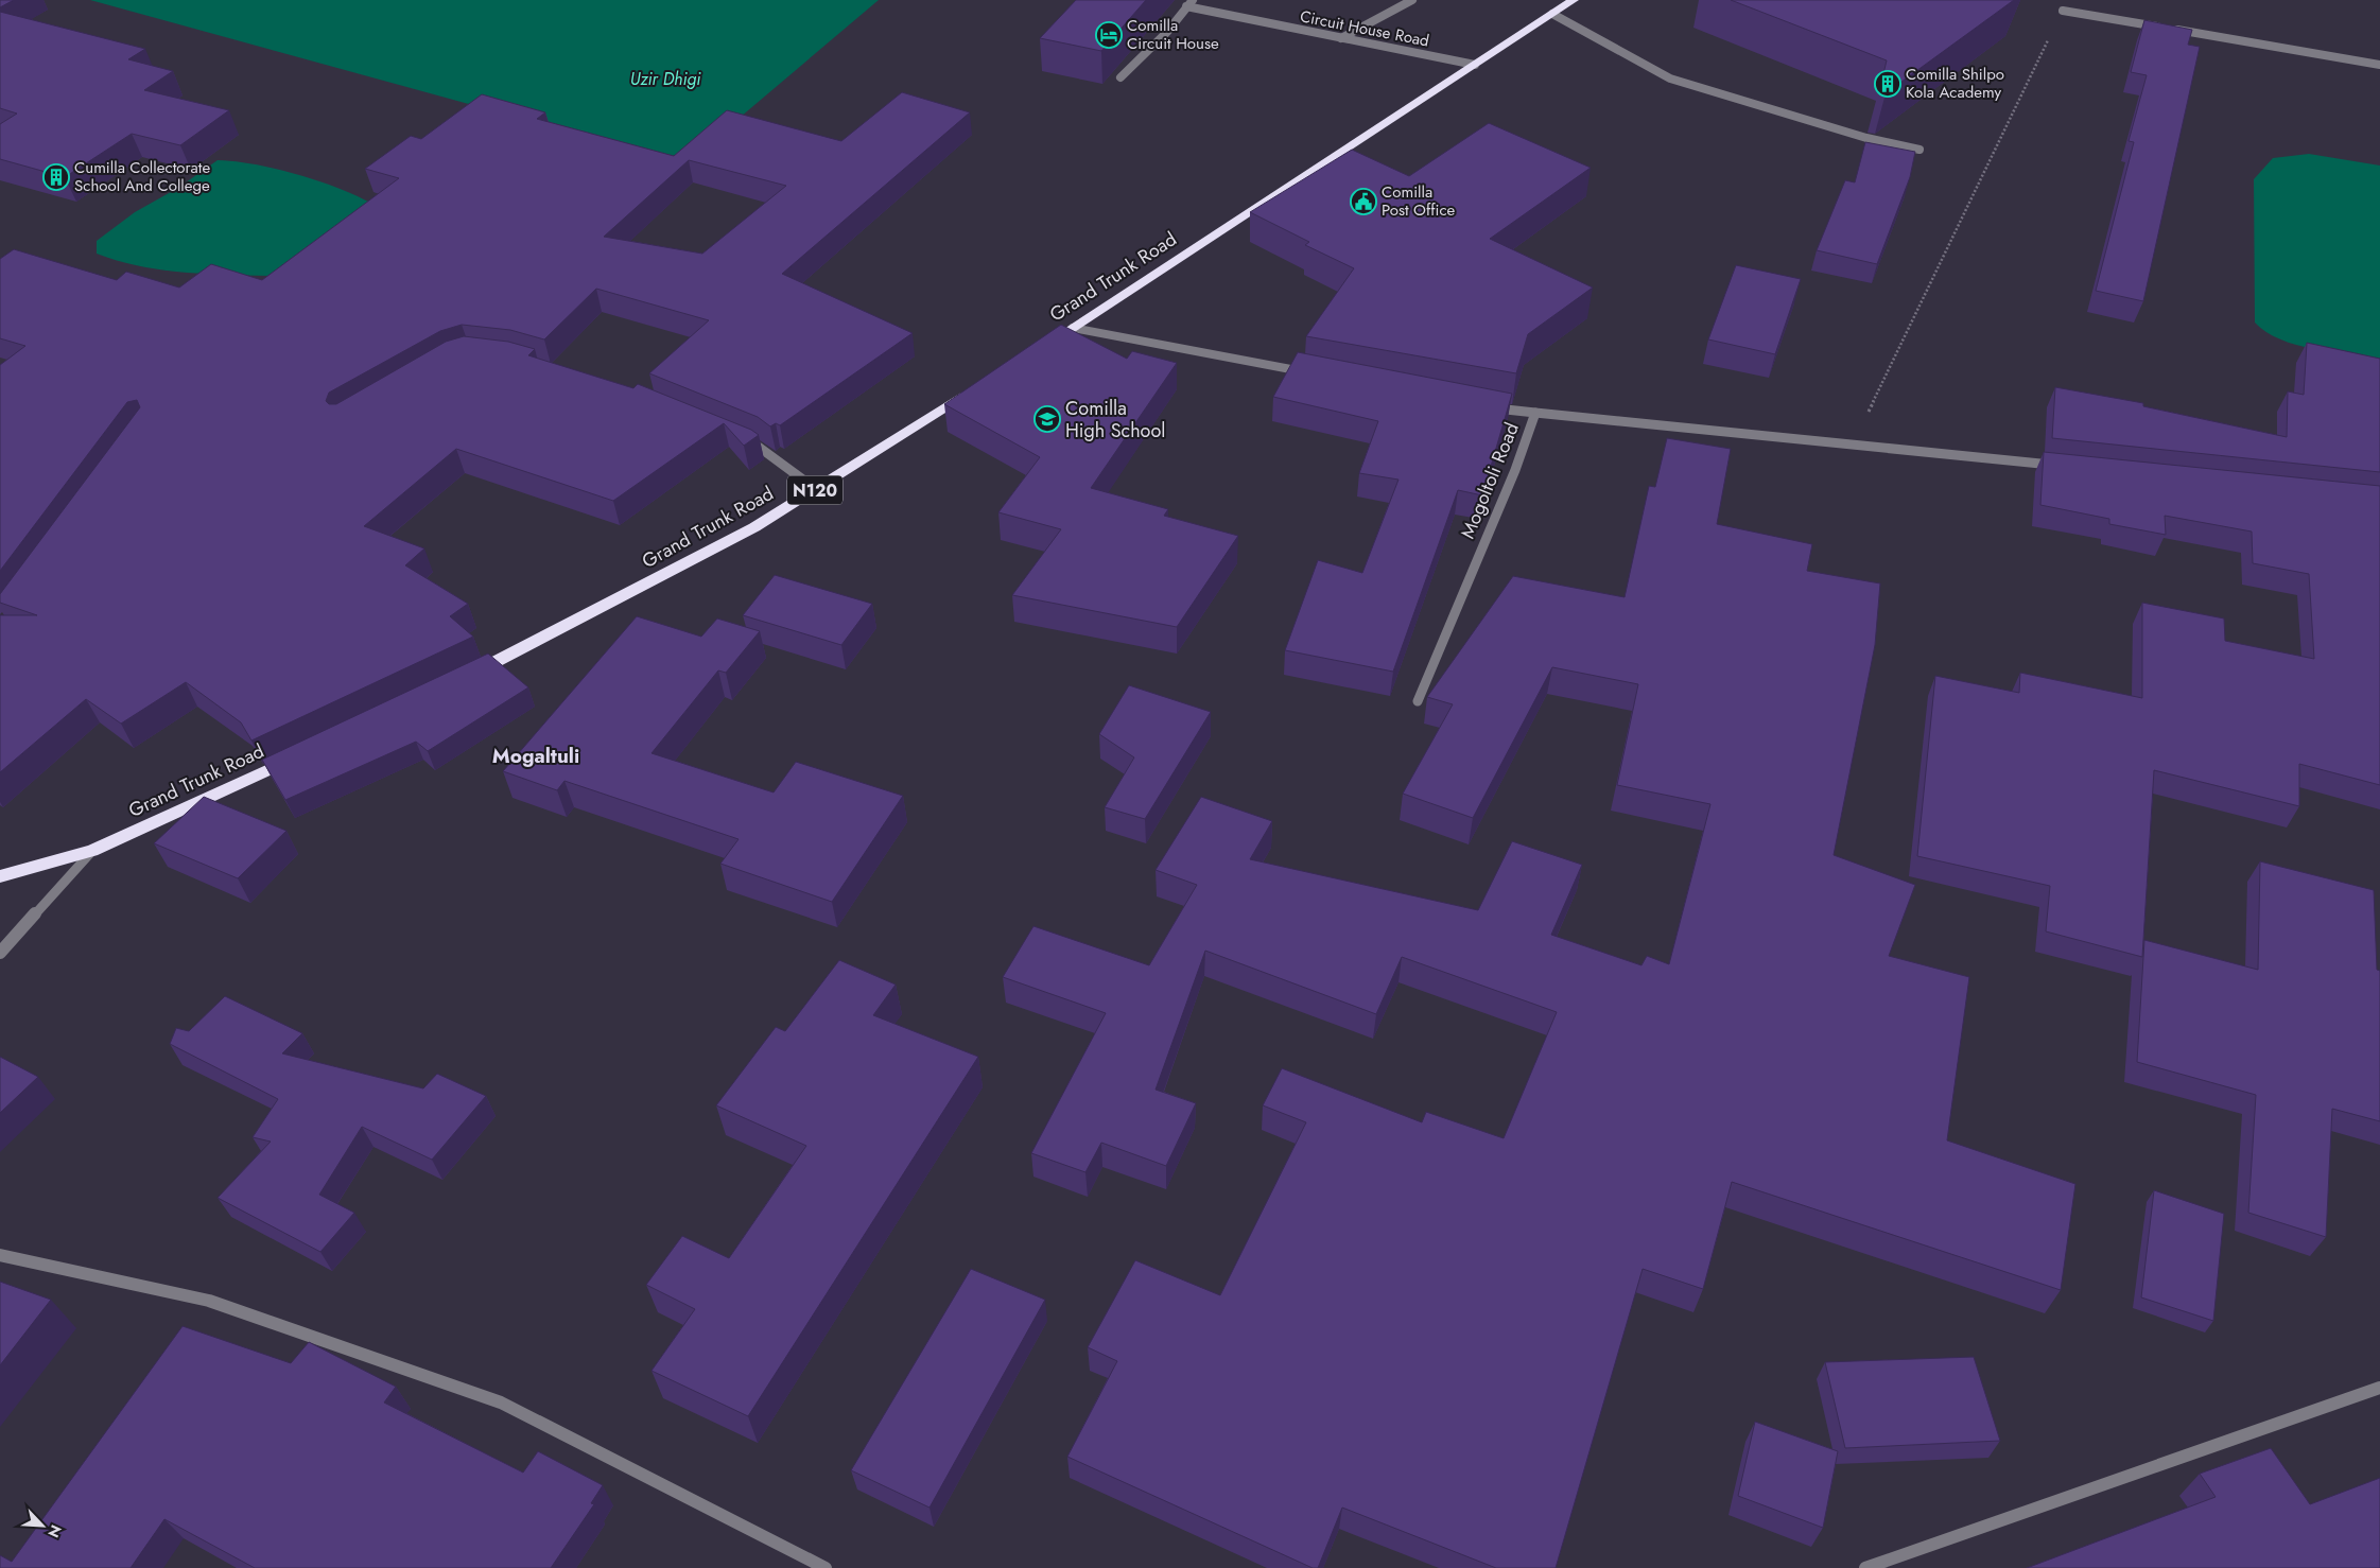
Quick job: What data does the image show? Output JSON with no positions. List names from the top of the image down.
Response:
{
  "streets": {
    "highway": ["Grand Trunk Road", "N120"],
    "street": ["Circuit House Road", "Mogoltoli Road"]
  },
  "crossings": [
    ["Circuit House Road", "Grand Trunk Road"]
  ],
  "districts": ["Mogaltuli"],
  "water": ["Uzir Dhigi"],
  "places": {
    "hotel": ["Comilla Circuit House"],
    "building": ["Comilla Shilpo Kola Academy", "Cumilla Collectorate School And College"],
    "public building": ["Comilla Post Office"],
    "school or university": ["Comilla High School"]
  },
  "north": "bottom right"
}
